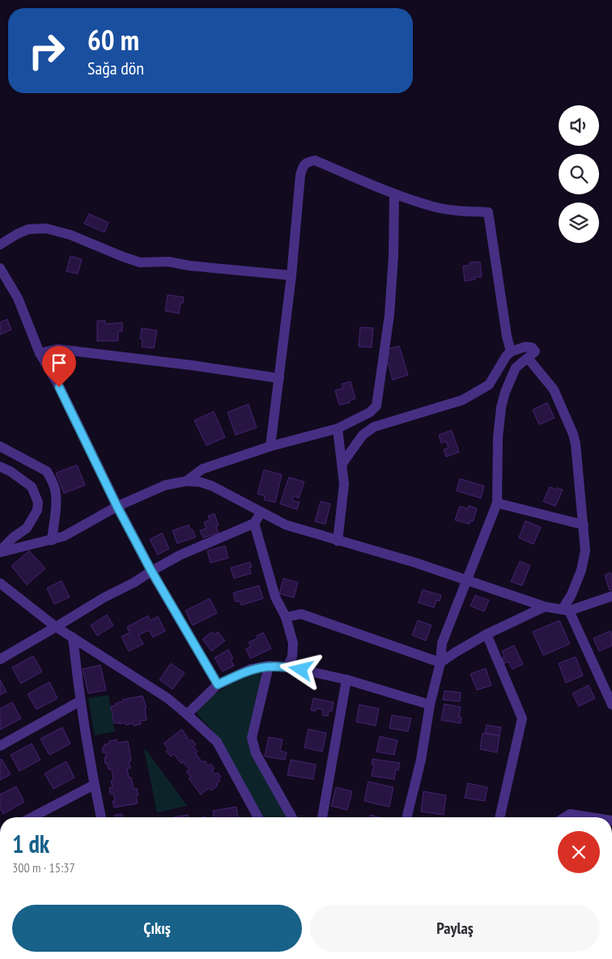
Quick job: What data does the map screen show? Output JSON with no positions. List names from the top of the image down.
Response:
{
  "page": {
    "turn": ["60 m", "Sağa dön"],
    "heading": ["1 dk", "300 m · 15:37"],
    "buttons": ["Çıkış", "Paylaş"]
  }
}
